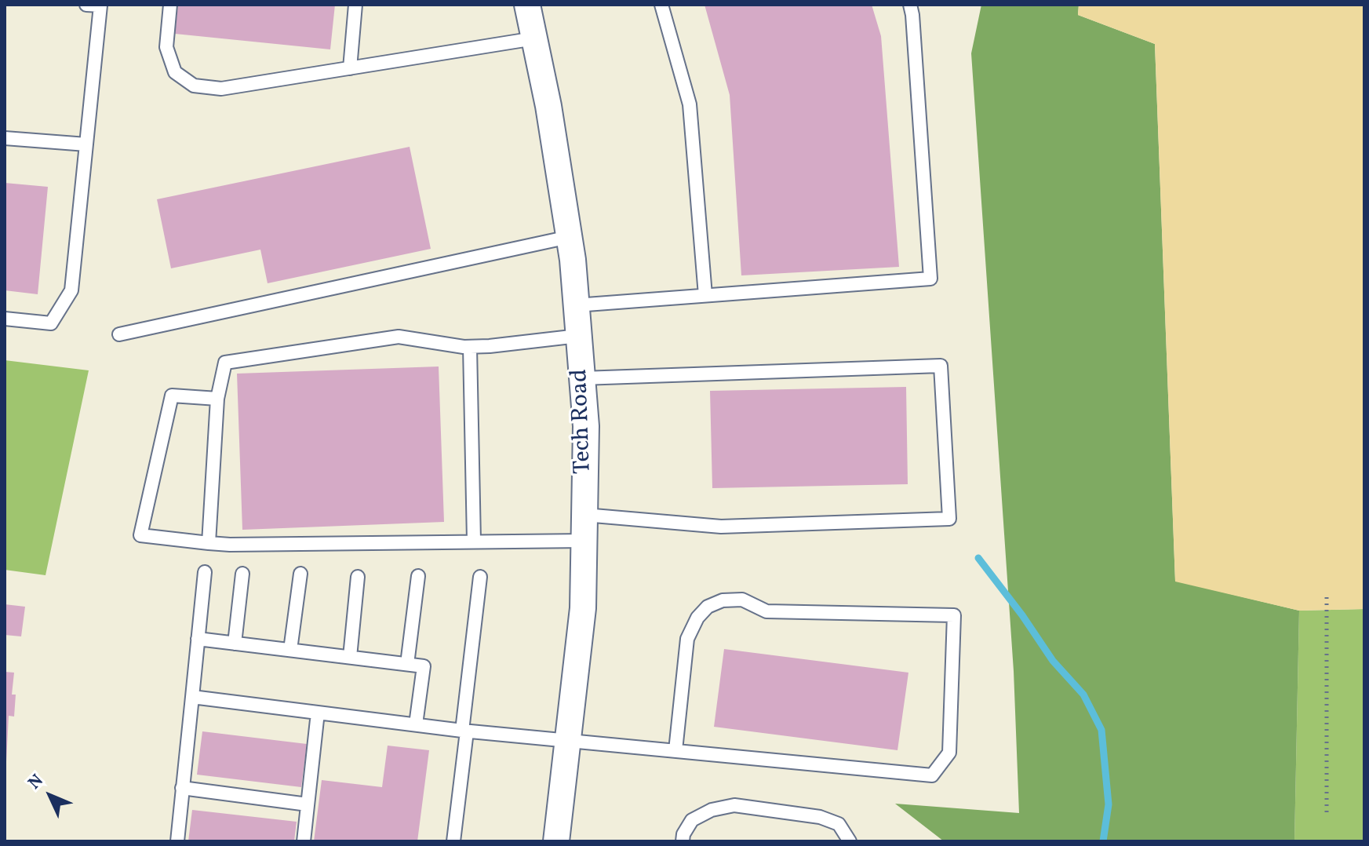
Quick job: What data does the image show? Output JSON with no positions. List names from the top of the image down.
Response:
{
  "streets": {
    "street": ["Tech Road"]
  },
  "north": "top left"
}
